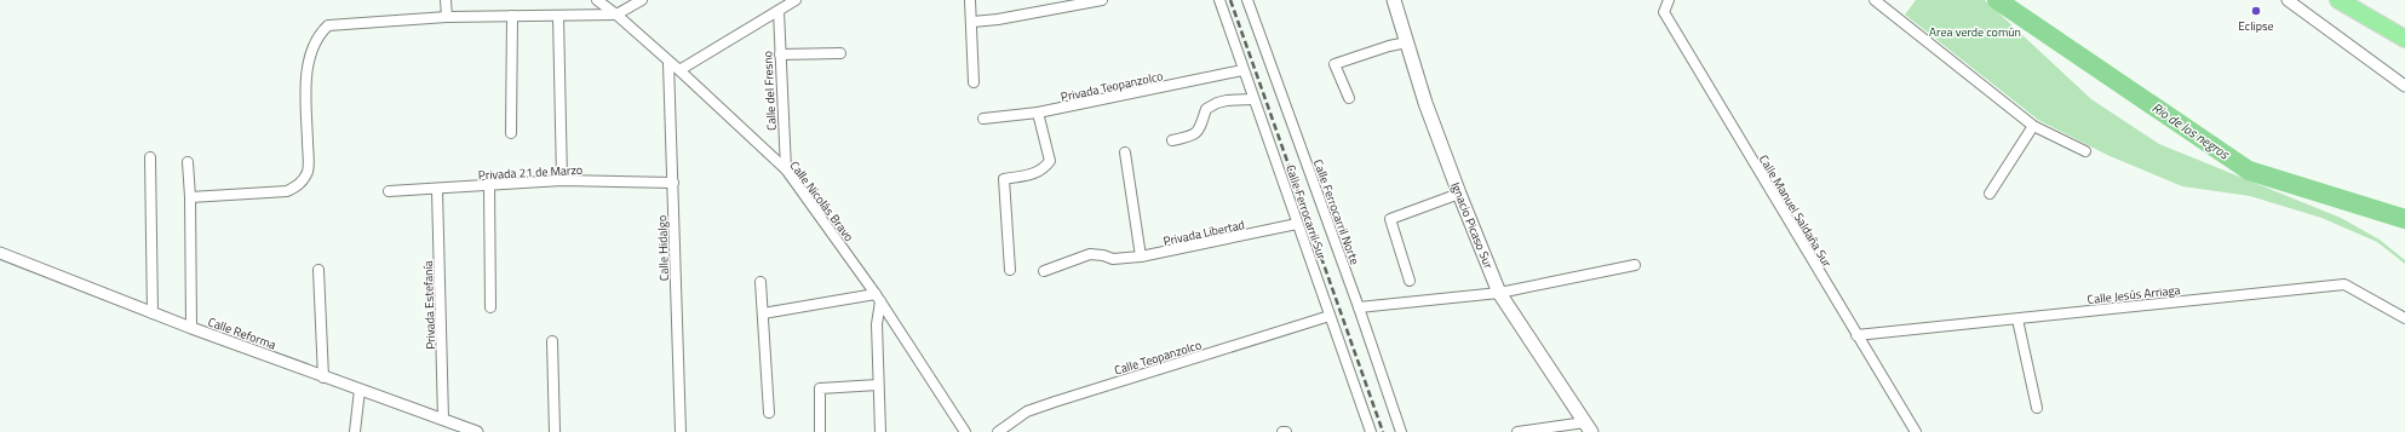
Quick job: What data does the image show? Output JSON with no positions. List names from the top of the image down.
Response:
{
  "streets": {
    "main road": ["Ignacio Picaso Sur"],
    "street": [
      "Privada Teopanzolco",
      "Calle del Fresno",
      "Privada 21 de Marzo",
      "Calle Nicolás Bravo",
      "Calle Manuel Saldaña Sur",
      "Calle Ferrocarril Sur",
      "Calle Ferrocarril Norte",
      "Privada Libertad",
      "Calle Hidalgo",
      "Calle Jesús Arriaga",
      "Privada Estefanía",
      "Calle Reforma",
      "Calle Teopanzolco"
    ]
  },
  "crossings": [
    ["Privada Teopanzolco", "Calle Ferrocarril Sur"],
    ["Calle del Fresno", "Calle Nicolás Bravo"],
    ["Privada 21 de Marzo", "Calle Hidalgo"],
    ["Privada 21 de Marzo", "Privada Estefanía"],
    ["Calle Nicolás Bravo", "Calle Hidalgo"],
    ["Calle Manuel Saldaña Sur", "Calle Jesús Arriaga"],
    ["Calle Ferrocarril Sur", "Privada Libertad"],
    ["Calle Ferrocarril Sur", "Calle Teopanzolco"],
    ["Privada Estefanía", "Calle Reforma"]
  ],
  "water": ["Rio de los negros"],
  "parks": ["Area verde común"],
  "places": ["Eclipse"]
}
